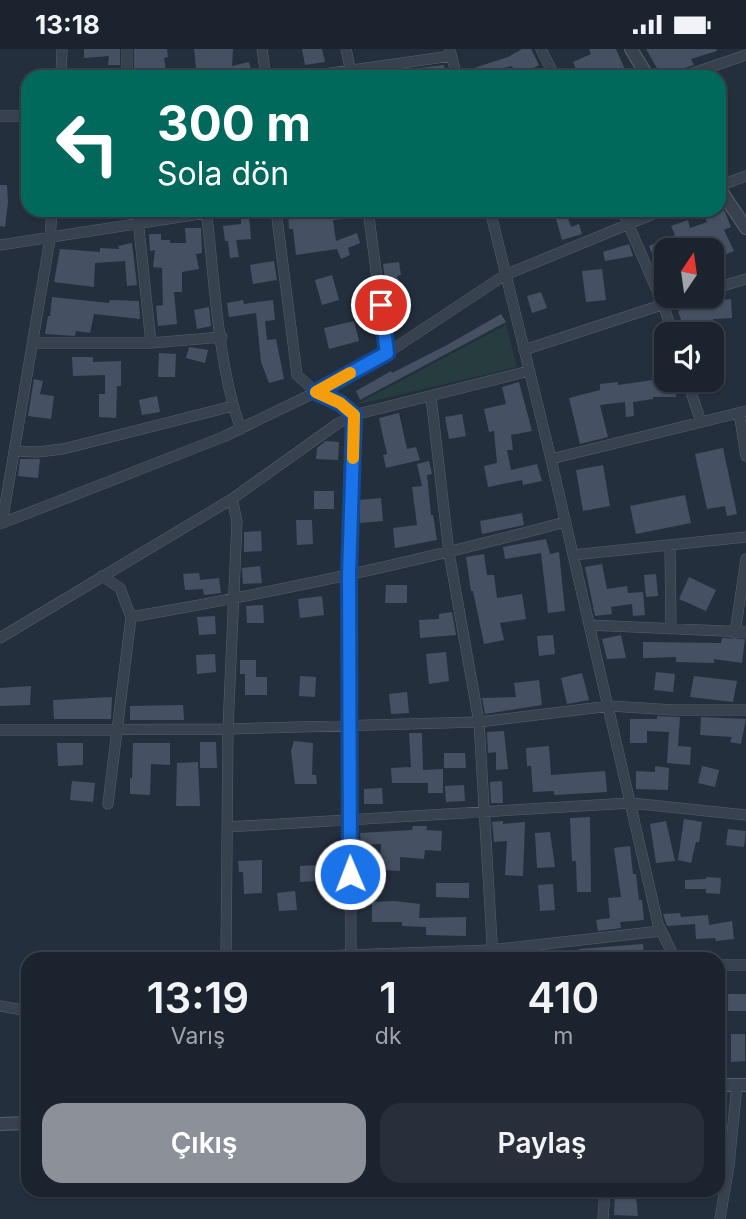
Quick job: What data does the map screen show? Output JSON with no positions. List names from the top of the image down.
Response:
{
  "north": "top",
  "page": {
    "status": "13:18",
    "turn": ["300 m", "Sola dön"],
    "eta": [
      "13:19",
      "Varış",
      "1",
      "dk",
      "410",
      "m"
    ],
    "buttons": ["Çıkış", "Paylaş"]
  }
}
